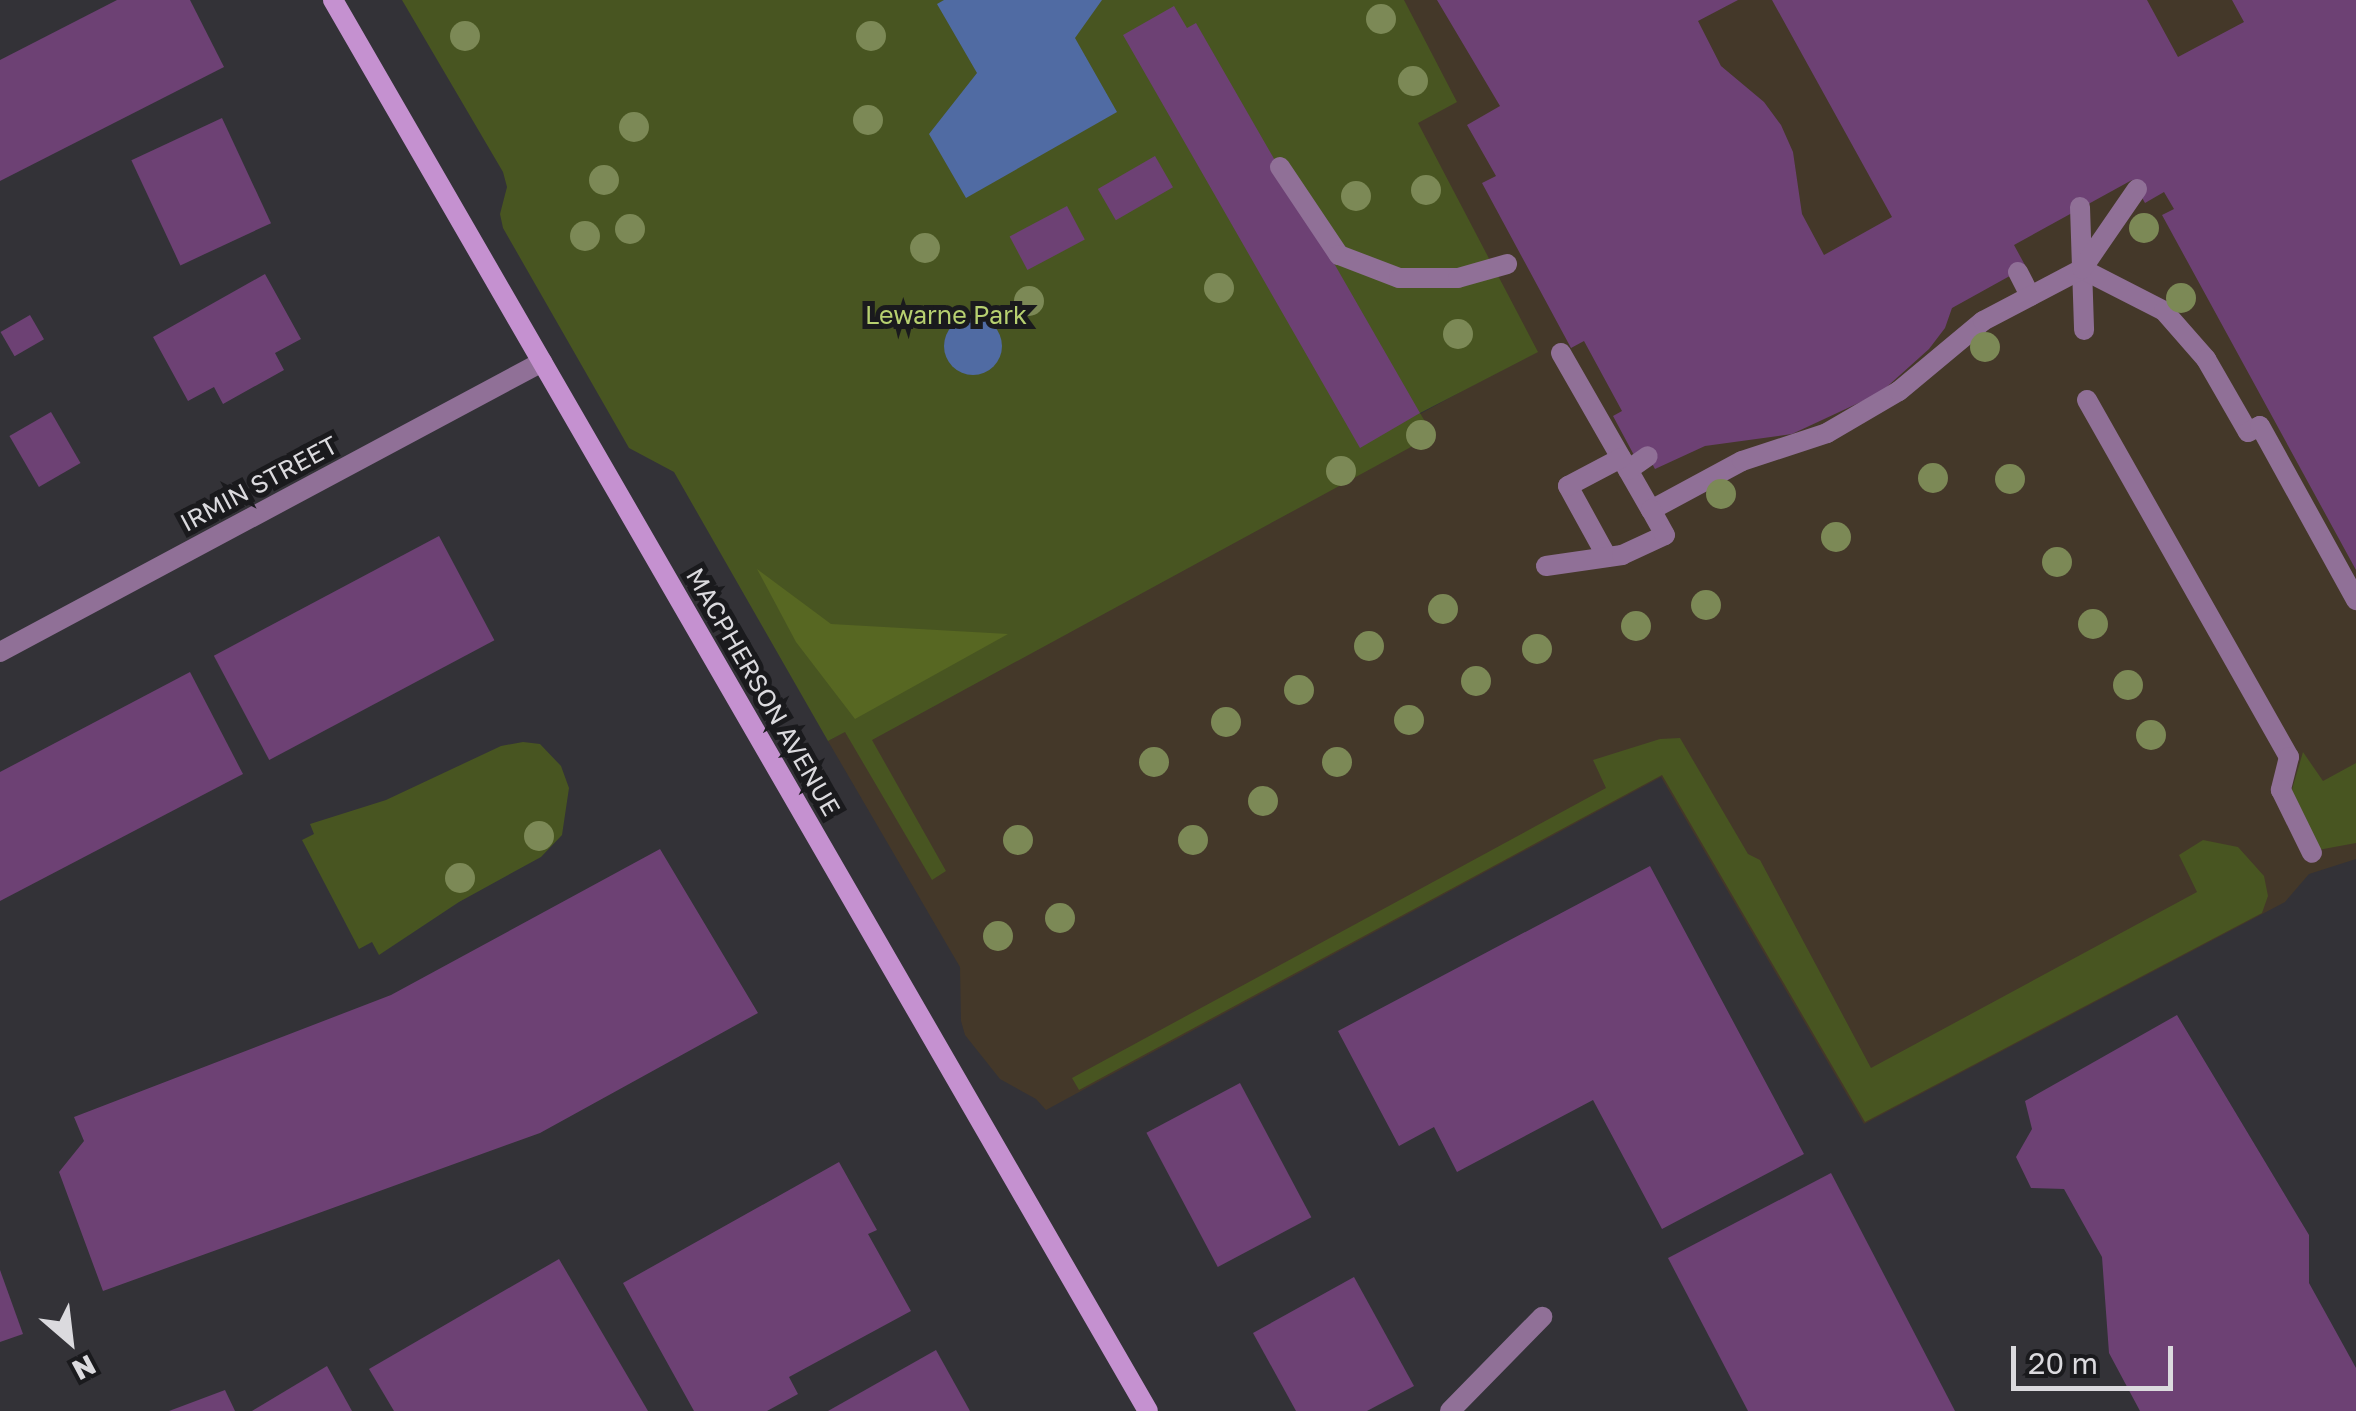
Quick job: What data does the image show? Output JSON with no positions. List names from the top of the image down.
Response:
{
  "streets": {
    "street": ["IRMIN STREET", "MACPHERSON AVENUE"]
  },
  "crossings": [
    ["IRMIN STREET", "MACPHERSON AVENUE"]
  ],
  "parks": ["Lewarne Park"],
  "scale_bar": "20 m",
  "north": "bottom right"
}
